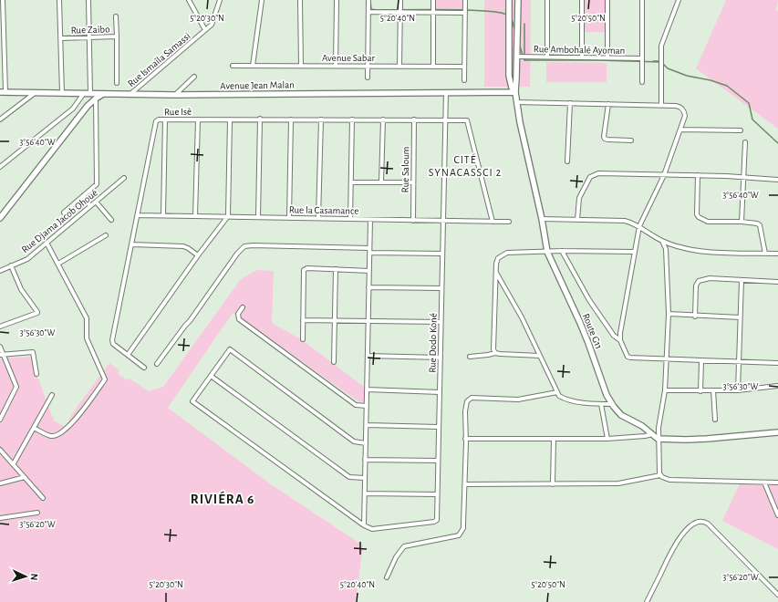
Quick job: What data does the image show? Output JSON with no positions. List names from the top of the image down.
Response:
{
  "streets": {
    "main road": ["Avenue Jean Malan", "Route G11"],
    "street": [
      "Rue Zaïbo",
      "Rue Ambohalé Ayoman",
      "Avenue Sabar",
      "Rue Ismaïla Samassi",
      "Rue Isè",
      "Rue Saloum",
      "Rue la Casamance",
      "Rue Djama Jacob Ohoué",
      "Rue Dodo Koné"
    ]
  },
  "crossings": [
    ["Rue Ismaïla Samassi", "Avenue Jean Malan"],
    ["Avenue Jean Malan", "Route G11"],
    ["Avenue Jean Malan", "Rue Dodo Koné"],
    ["Rue Isè", "Rue Saloum"],
    ["Rue Isè", "Rue la Casamance"],
    ["Rue Isè", "Rue Dodo Koné"],
    ["Rue Saloum", "Rue la Casamance"],
    ["Rue la Casamance", "Rue Dodo Koné"]
  ],
  "districts": ["CITÉ SYNACASSCI 2", "RIVIÉRA 6"],
  "north": "right",
  "coordinates": [
    "5°20'30\"N",
    "5°20'40\"N",
    "5°20'50\"N",
    "3°56'40\"W",
    "3°56'30\"W",
    "3°56'20\"W"
  ]
}
